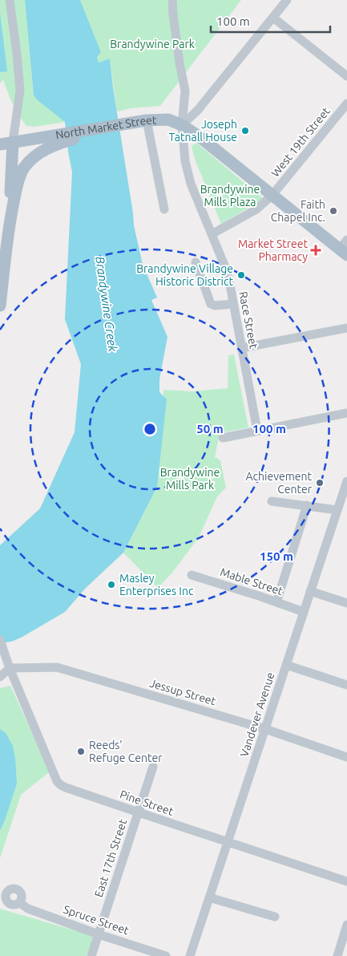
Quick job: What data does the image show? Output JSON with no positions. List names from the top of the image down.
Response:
{
  "streets": {
    "main road": ["North Market Street"],
    "street": [
      "West 19th Street",
      "Race Street",
      "Mable Street",
      "Jessup Street",
      "Vandever Avenue",
      "Pine Street",
      "East 17th Street",
      "Spruce Street"
    ]
  },
  "crossings": [
    ["North Market Street", "West 19th Street"],
    ["North Market Street", "Race Street"],
    ["West 19th Street", "Race Street"],
    ["Mable Street", "Vandever Avenue"],
    ["Jessup Street", "Vandever Avenue"],
    ["Jessup Street", "Pine Street"],
    ["Vandever Avenue", "Pine Street"],
    ["Pine Street", "East 17th Street"],
    ["East 17th Street", "Spruce Street"]
  ],
  "water": ["Brandywine Creek"],
  "parks": ["Brandywine Park", "Brandywine Mills Plaza", "Brandywine Mills Park"],
  "places": {
    "other": [
      "Joseph Tatnall House",
      "Faith Chapel Inc.",
      "Brandywine Village Historic District",
      "Achievement Center",
      "Masley Enterprises Inc",
      "Reeds' Refuge Center"
    ],
    "health": ["Market Street Pharmacy"]
  },
  "scale_bar": "100 m",
  "rings": ["50 m", "100 m", "150 m"]
}
